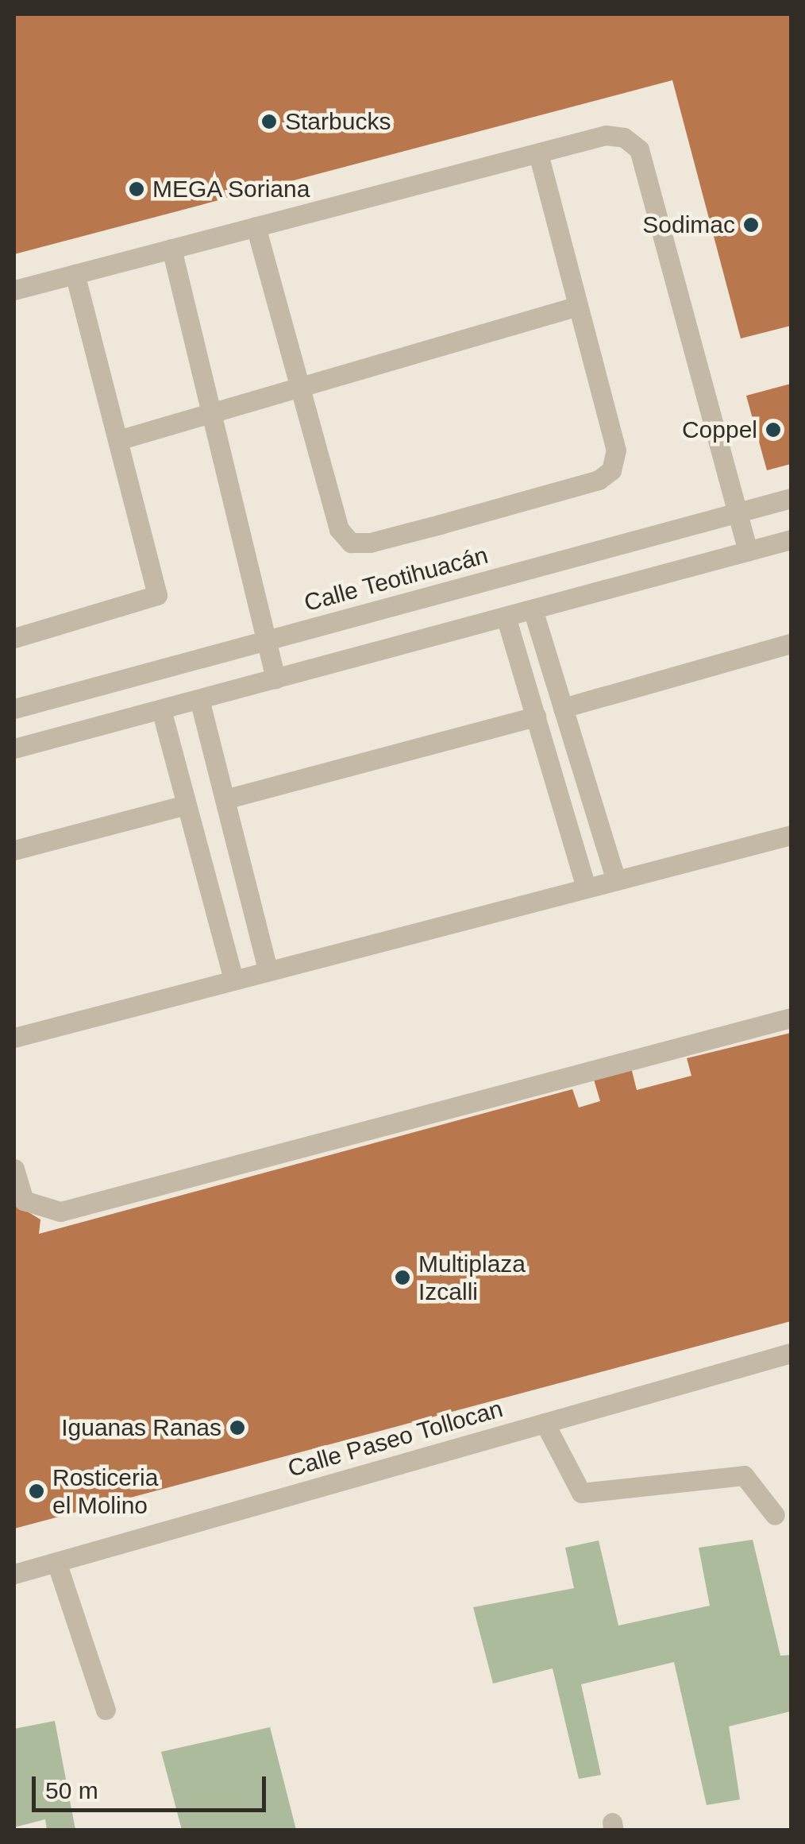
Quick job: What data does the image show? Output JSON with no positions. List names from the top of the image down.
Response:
{
  "streets": {
    "street": ["Calle Teotihuacán", "Calle Paseo Tollocan"]
  },
  "places": [
    "Starbucks",
    "MEGA Soriana",
    "Sodimac",
    "Coppel",
    "Multiplaza Izcalli",
    "Iguanas Ranas",
    "Rosticeria el Molino"
  ],
  "scale_bar": "50 m"
}
